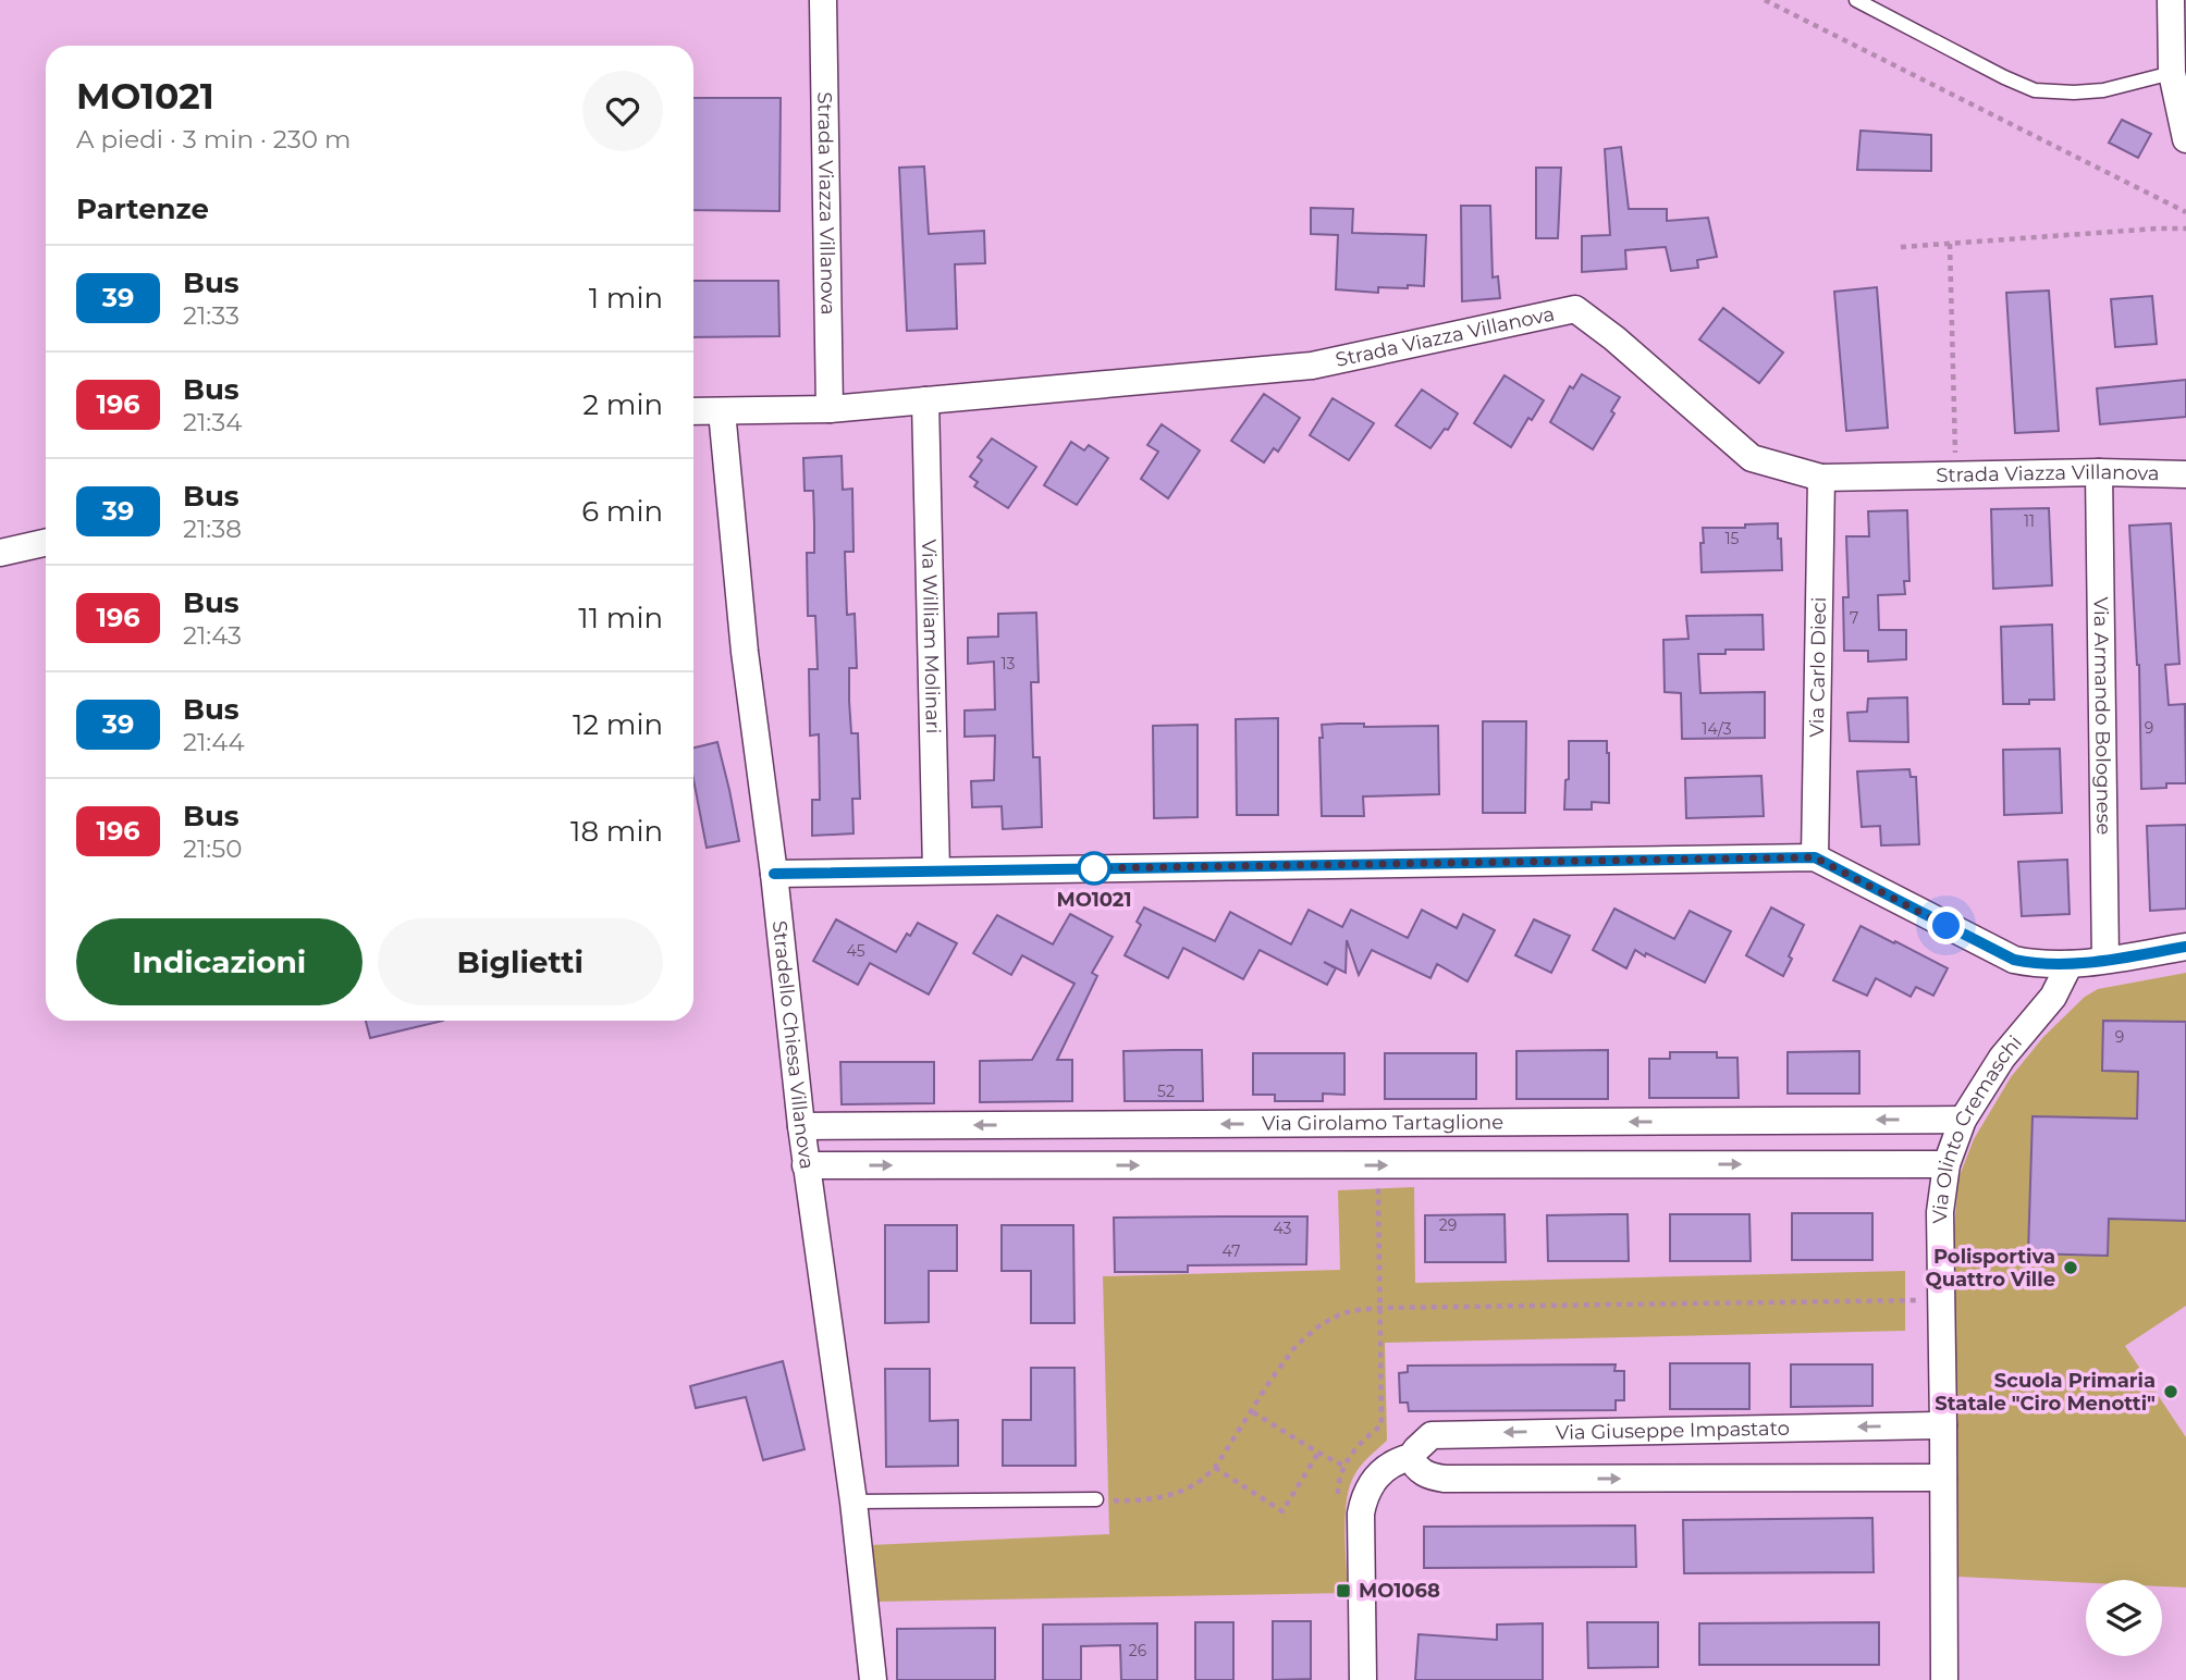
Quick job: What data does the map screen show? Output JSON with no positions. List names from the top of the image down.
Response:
{
  "streets": {
    "street": [
      "Strada Viazza Villanova",
      "Via William Molinari",
      "Via Carlo Dieci",
      "Via Armando Bolognese",
      "Stradello Chiesa Villanova",
      "Via Girolamo Tartaglione",
      "Via Olinto Cremaschi",
      "Via Giuseppe Impastato"
    ]
  },
  "crossings": [
    ["Strada Viazza Villanova", "Via William Molinari"],
    ["Strada Viazza Villanova", "Via Carlo Dieci"],
    ["Strada Viazza Villanova", "Via Armando Bolognese"],
    ["Strada Viazza Villanova", "Stradello Chiesa Villanova"],
    ["Stradello Chiesa Villanova", "Via Girolamo Tartaglione"],
    ["Via Girolamo Tartaglione", "Via Olinto Cremaschi"],
    ["Via Olinto Cremaschi", "Via Giuseppe Impastato"]
  ],
  "places": {
    "other": ["MO1021", "Polisportiva Quattro Ville", "Scuola Primaria Statale \"Ciro Menotti\""],
    "transit": ["MO1068"]
  },
  "lines": ["bus line 39"],
  "house_numbers": [
    "11",
    "15",
    "7",
    "13",
    "9",
    "14/3",
    "45",
    "9",
    "52",
    "29",
    "43",
    "47",
    "26"
  ],
  "page": {
    "heading": [
      ["MO1021", "A piedi · 3 min · 230 m"],
      "Partenze"
    ],
    "list": [
      {
        "mark": "39",
        "name": "Bus",
        "note": "21:33",
        "value": "1 min"
      },
      {
        "mark": "196",
        "name": "Bus",
        "note": "21:34",
        "value": "2 min"
      },
      {
        "mark": "39",
        "name": "Bus",
        "note": "21:38",
        "value": "6 min"
      },
      {
        "mark": "196",
        "name": "Bus",
        "note": "21:43",
        "value": "11 min"
      },
      {
        "mark": "39",
        "name": "Bus",
        "note": "21:44",
        "value": "12 min"
      },
      {
        "mark": "196",
        "name": "Bus",
        "note": "21:50",
        "value": "18 min"
      }
    ],
    "buttons": ["Indicazioni", "Biglietti"]
  }
}
